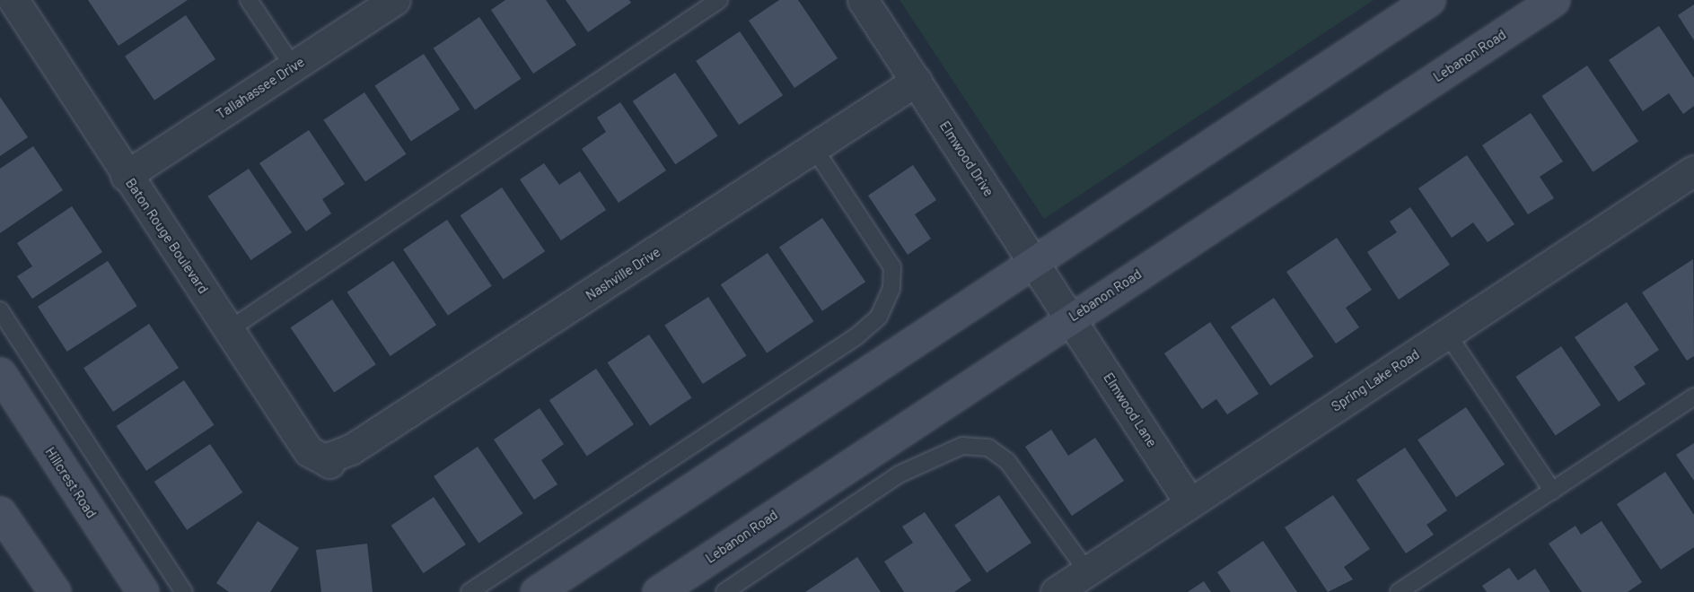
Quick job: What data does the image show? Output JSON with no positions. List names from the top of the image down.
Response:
{
  "streets": {
    "main road": ["Lebanon Road", "Hillcrest Road"],
    "street": [
      "Tallahassee Drive",
      "Elmwood Drive",
      "Baton Rouge Boulevard",
      "Nashville Drive",
      "Spring Lake Road",
      "Elmwood Lane"
    ]
  },
  "crossings": [
    ["Lebanon Road", "Elmwood Drive"],
    ["Lebanon Road", "Elmwood Lane"],
    ["Tallahassee Drive", "Baton Rouge Boulevard"],
    ["Elmwood Drive", "Nashville Drive"],
    ["Elmwood Drive", "Elmwood Lane"],
    ["Baton Rouge Boulevard", "Nashville Drive"],
    ["Spring Lake Road", "Elmwood Lane"]
  ]
}
